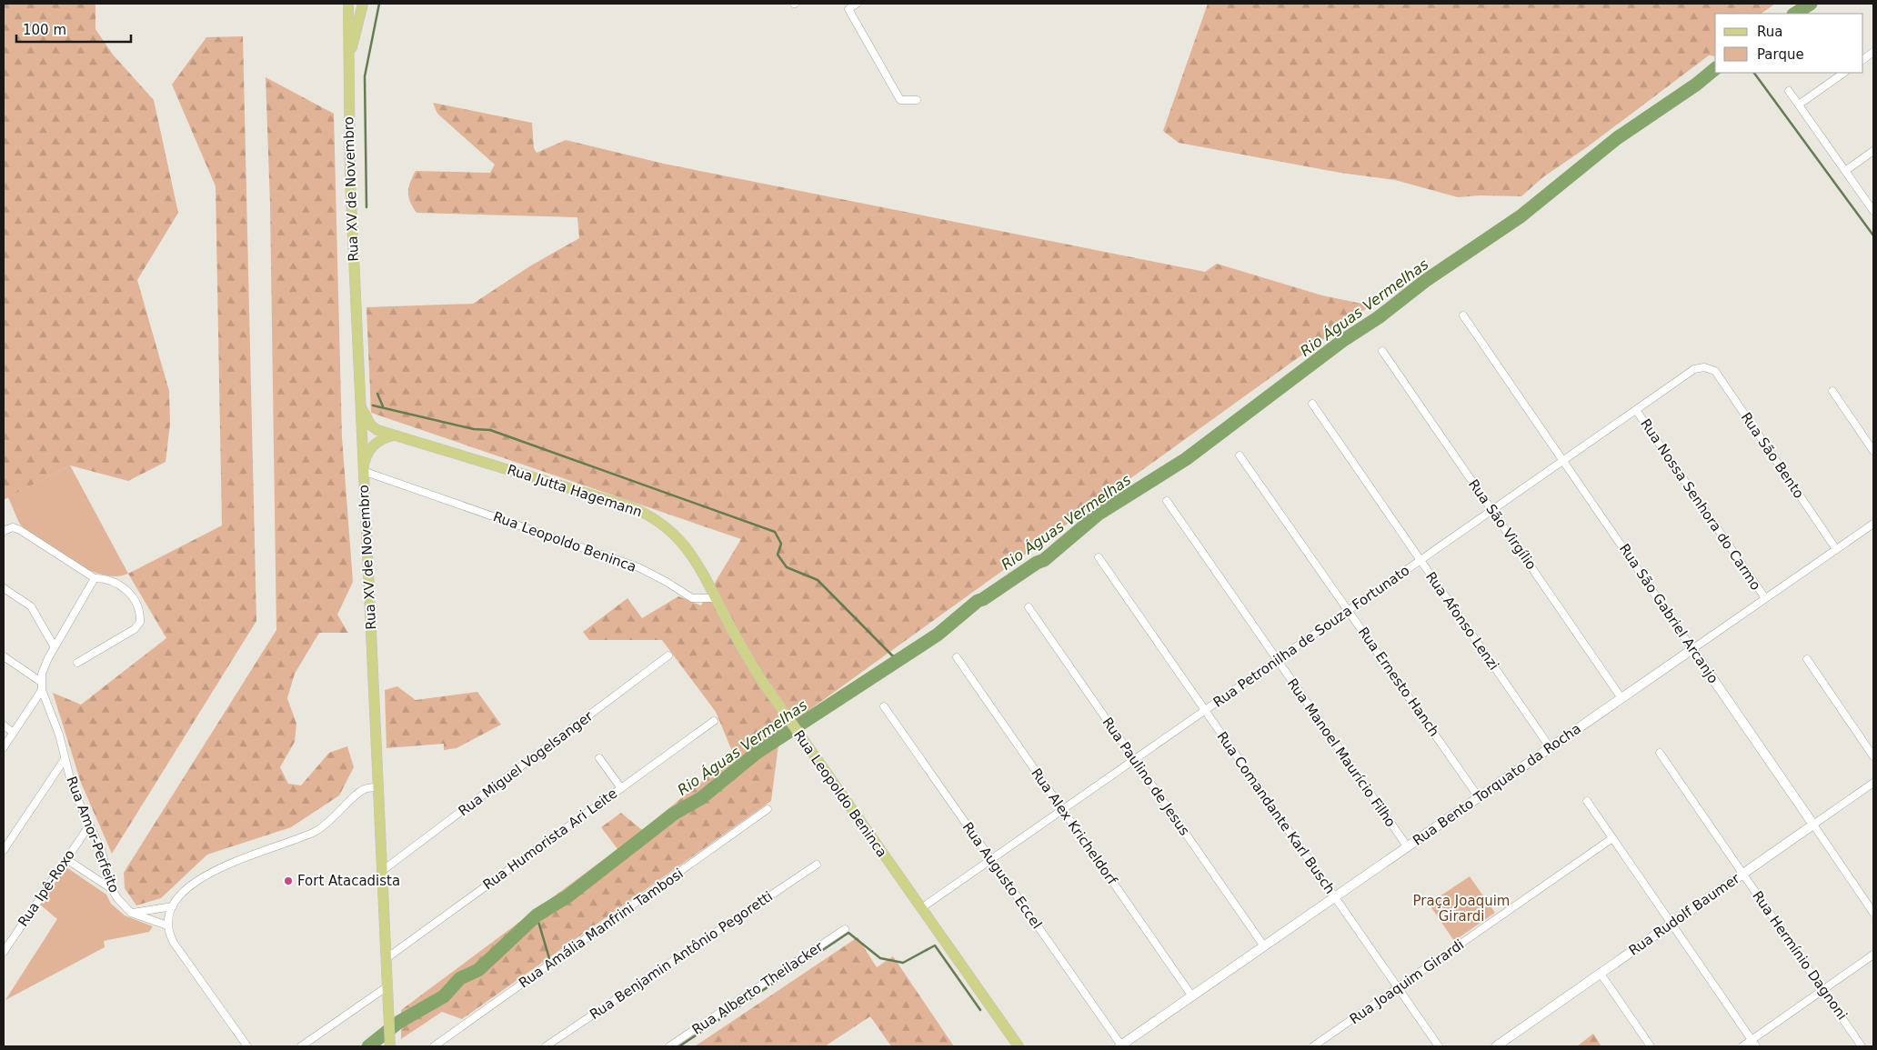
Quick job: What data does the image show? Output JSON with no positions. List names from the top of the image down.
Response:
{
  "streets": {
    "main road": ["Rua XV de Novembro", "Rua Jutta Hagemann", "Rua Leopoldo Beninca"],
    "street": [
      "Rua São Bento",
      "Rua Nossa Senhora do Carmo",
      "Rua São Virgílio",
      "Rua São Gabriel Arcanjo",
      "Rua Afonso Lenzi",
      "Rua Petronilha de Souza Fortunato",
      "Rua Ernesto Hanch",
      "Rua Manoel Maurício Filho",
      "Rua Miguel Vogelsanger",
      "Rua Paulino de Jesus",
      "Rua Bento Torquato da Rocha",
      "Rua Comandante Karl Busch",
      "Rua Alex Kricheldorf",
      "Rua Amor-Perfeito",
      "Rua Humorista Ari Leite",
      "Rua Augusto Eccel",
      "Rua Ipê-Roxo",
      "Rua Rudolf Baumer",
      "Rua Amália Manfrini Tambosi",
      "Rua Benjamin Antônio Pegoretti",
      "Rua Hermínio Dagnoni",
      "Rua Joaquim Girardi",
      "Rua Alberto Theilacker"
    ]
  },
  "crossings": [
    ["Rua XV de Novembro", "Rua Jutta Hagemann"],
    ["Rua XV de Novembro", "Rua Leopoldo Beninca"],
    ["Rua XV de Novembro", "Rua Miguel Vogelsanger"],
    ["Rua XV de Novembro", "Rua Humorista Ari Leite"],
    ["Rua São Bento", "Rua Petronilha de Souza Fortunato"],
    ["Rua São Bento", "Rua Bento Torquato da Rocha"],
    ["Rua Jutta Hagemann", "Rua Leopoldo Beninca"],
    ["Rua Nossa Senhora do Carmo", "Rua Petronilha de Souza Fortunato"],
    ["Rua Nossa Senhora do Carmo", "Rua Bento Torquato da Rocha"],
    ["Rua São Virgílio", "Rua Petronilha de Souza Fortunato"],
    ["Rua São Virgílio", "Rua Bento Torquato da Rocha"],
    ["Rua Leopoldo Beninca", "Rua Petronilha de Souza Fortunato"],
    ["Rua São Gabriel Arcanjo", "Rua Petronilha de Souza Fortunato"],
    ["Rua São Gabriel Arcanjo", "Rua Bento Torquato da Rocha"],
    ["Rua São Gabriel Arcanjo", "Rua Rudolf Baumer"],
    ["Rua Afonso Lenzi", "Rua Petronilha de Souza Fortunato"],
    ["Rua Afonso Lenzi", "Rua Bento Torquato da Rocha"],
    ["Rua Petronilha de Souza Fortunato", "Rua Ernesto Hanch"],
    ["Rua Petronilha de Souza Fortunato", "Rua Manoel Maurício Filho"],
    ["Rua Petronilha de Souza Fortunato", "Rua Paulino de Jesus"],
    ["Rua Petronilha de Souza Fortunato", "Rua Comandante Karl Busch"],
    ["Rua Petronilha de Souza Fortunato", "Rua Alex Kricheldorf"],
    ["Rua Petronilha de Souza Fortunato", "Rua Augusto Eccel"],
    ["Rua Ernesto Hanch", "Rua Bento Torquato da Rocha"],
    ["Rua Manoel Maurício Filho", "Rua Bento Torquato da Rocha"],
    ["Rua Paulino de Jesus", "Rua Bento Torquato da Rocha"],
    ["Rua Bento Torquato da Rocha", "Rua Comandante Karl Busch"],
    ["Rua Bento Torquato da Rocha", "Rua Alex Kricheldorf"],
    ["Rua Bento Torquato da Rocha", "Rua Augusto Eccel"],
    ["Rua Comandante Karl Busch", "Rua Joaquim Girardi"],
    ["Rua Amor-Perfeito", "Rua Ipê-Roxo"],
    ["Rua Rudolf Baumer", "Rua Hermínio Dagnoni"]
  ],
  "water": ["Rio Águas Vermelhas"],
  "parks": ["Praça Joaquim Girardi"],
  "places": ["Fort Atacadista"],
  "legend": ["Rua", "Parque"],
  "scale_bar": "100 m"
}
